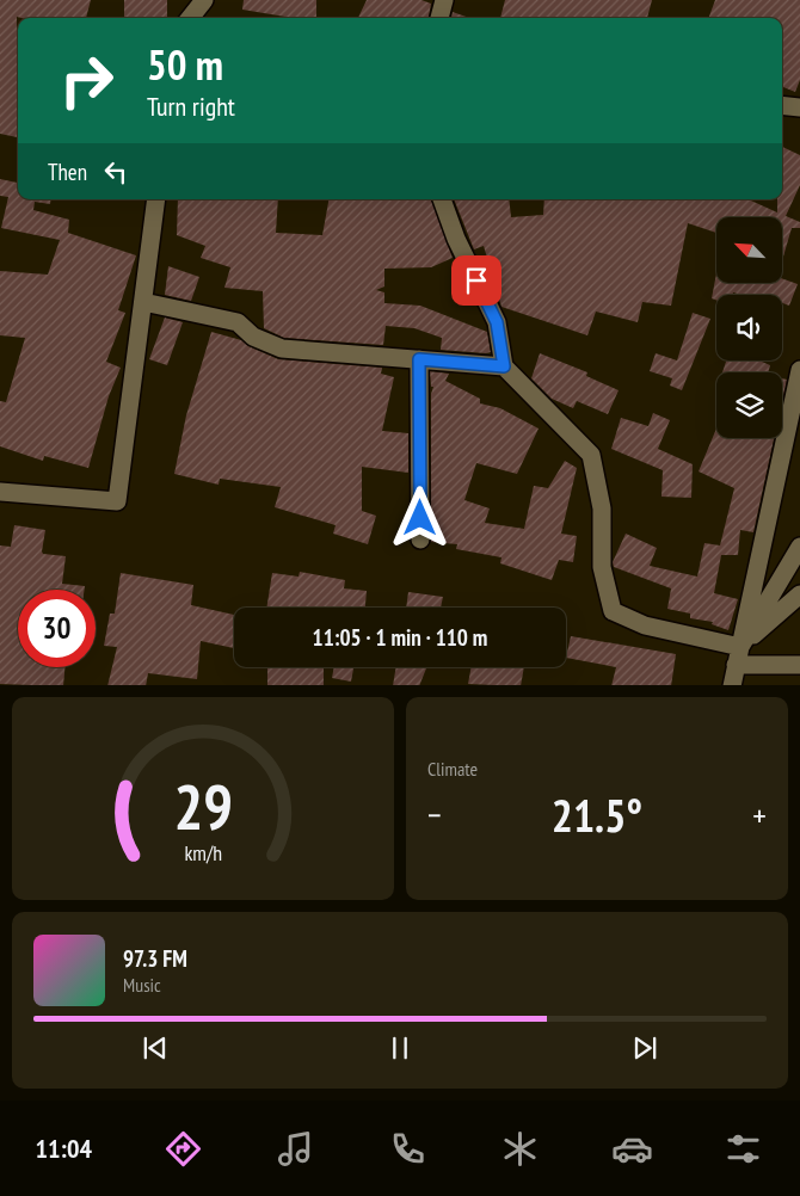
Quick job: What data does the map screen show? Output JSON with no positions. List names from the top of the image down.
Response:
{
  "north": "top left",
  "page": {
    "turn": ["50 m", "Turn right"],
    "then": "Then",
    "limit": "30",
    "trip": "11:05 · 1 min · 110 m",
    "tile": "Climate",
    "heat": ["−", "21.5°", "+"],
    "song": ["97.3 FM", "Music"],
    "tabs": "11:04",
    "gauge": ["29", "km/h"]
  }
}
